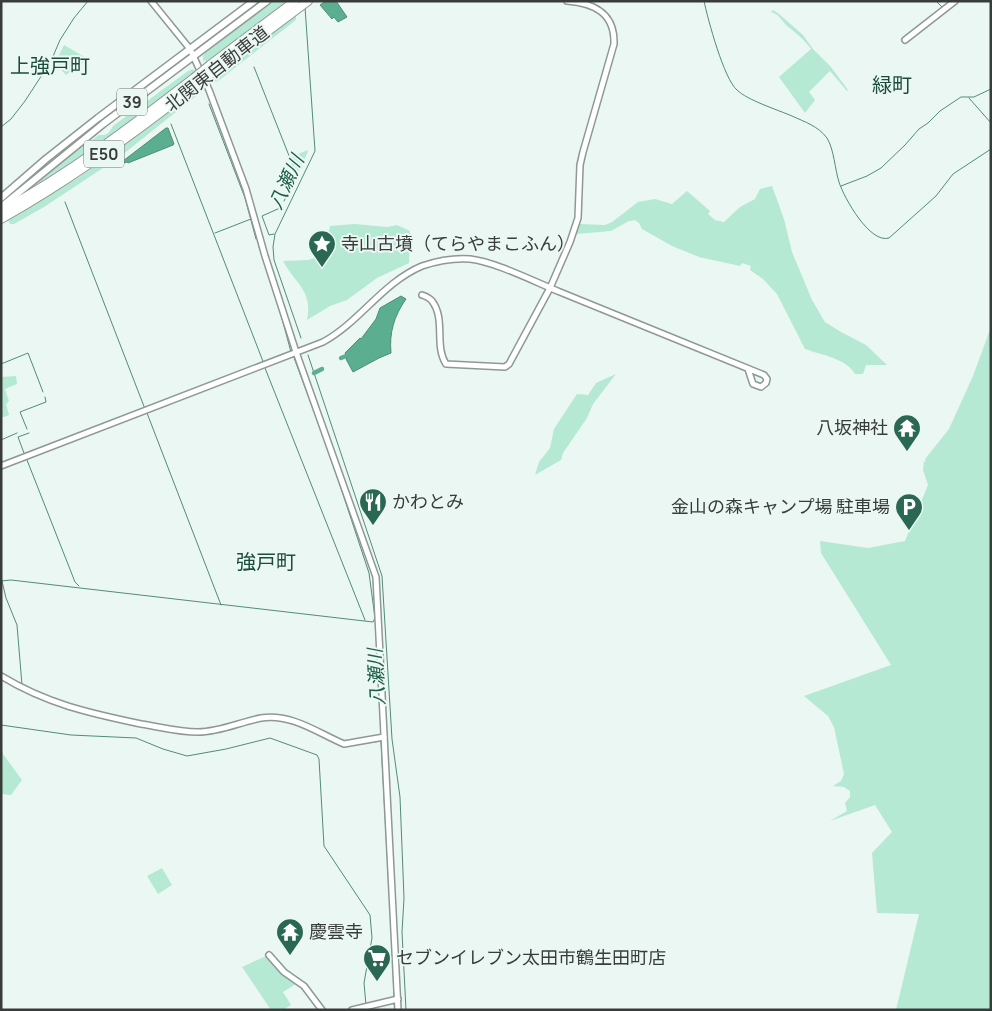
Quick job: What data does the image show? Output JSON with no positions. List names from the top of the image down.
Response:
{
  "streets": {
    "highway": ["北関東自動車道", "E50"],
    "main road": ["39"]
  },
  "crossings": [
    ["北関東自動車道", "39"]
  ],
  "districts": ["上強戸町", "緑町", "強戸町"],
  "water": ["八瀬川"],
  "places": {
    "place": ["寺山古墳（てらやまこふん）"],
    "temple": ["八坂神社", "慶雲寺"],
    "restaurant": ["かわとみ"],
    "parking": ["金山の森キャンプ場 駐車場"],
    "supermarket": ["セブンイレブン太田市鶴生田町店"]
  }
}
